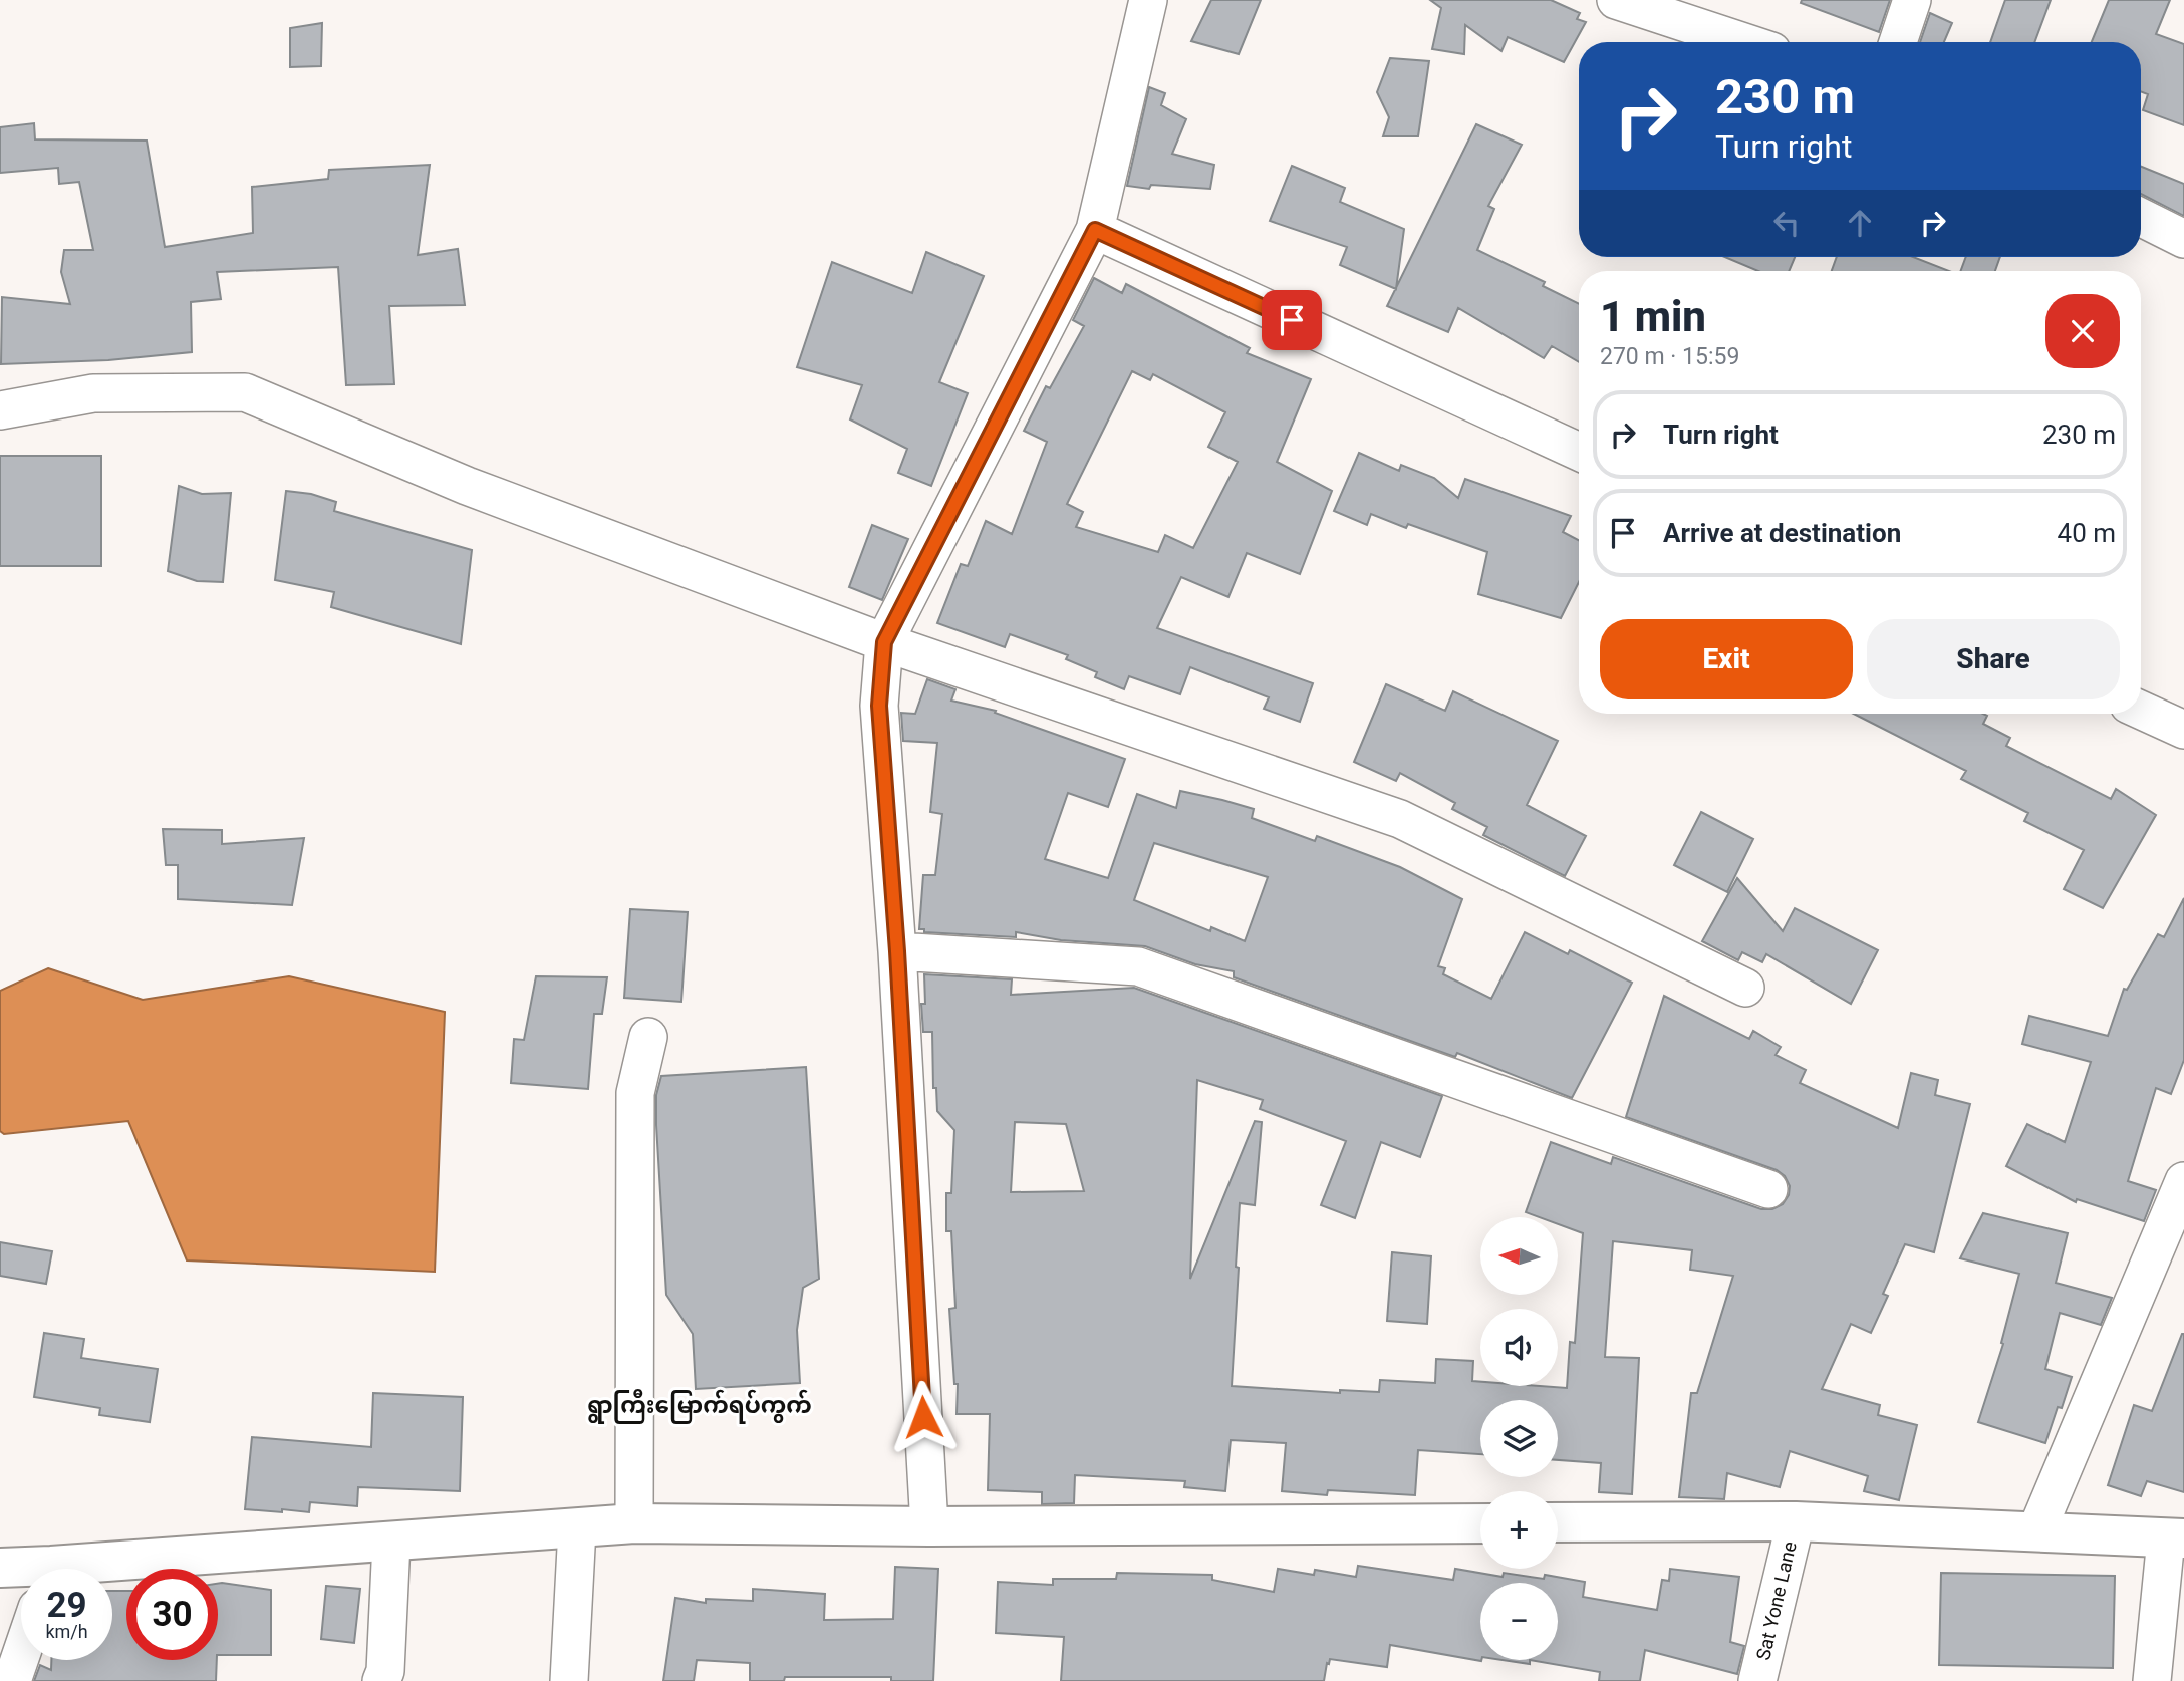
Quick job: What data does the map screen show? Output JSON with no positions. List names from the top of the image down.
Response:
{
  "streets": {
    "street": ["Sat Yone Lane"]
  },
  "districts": ["ရွာကြီးမြောက်ရပ်ကွက်"],
  "north": "left",
  "page": {
    "turn": ["230 m", "Turn right"],
    "heading": ["1 min", "270 m · 15:59"],
    "list": [
      {
        "name": "Turn right",
        "value": "230 m"
      },
      {
        "name": "Arrive at destination",
        "value": "40 m"
      }
    ],
    "buttons": ["Exit", "Share"],
    "map_buttons": ["+", "−"],
    "speed": "29 km/h",
    "limit": "30"
  }
}
